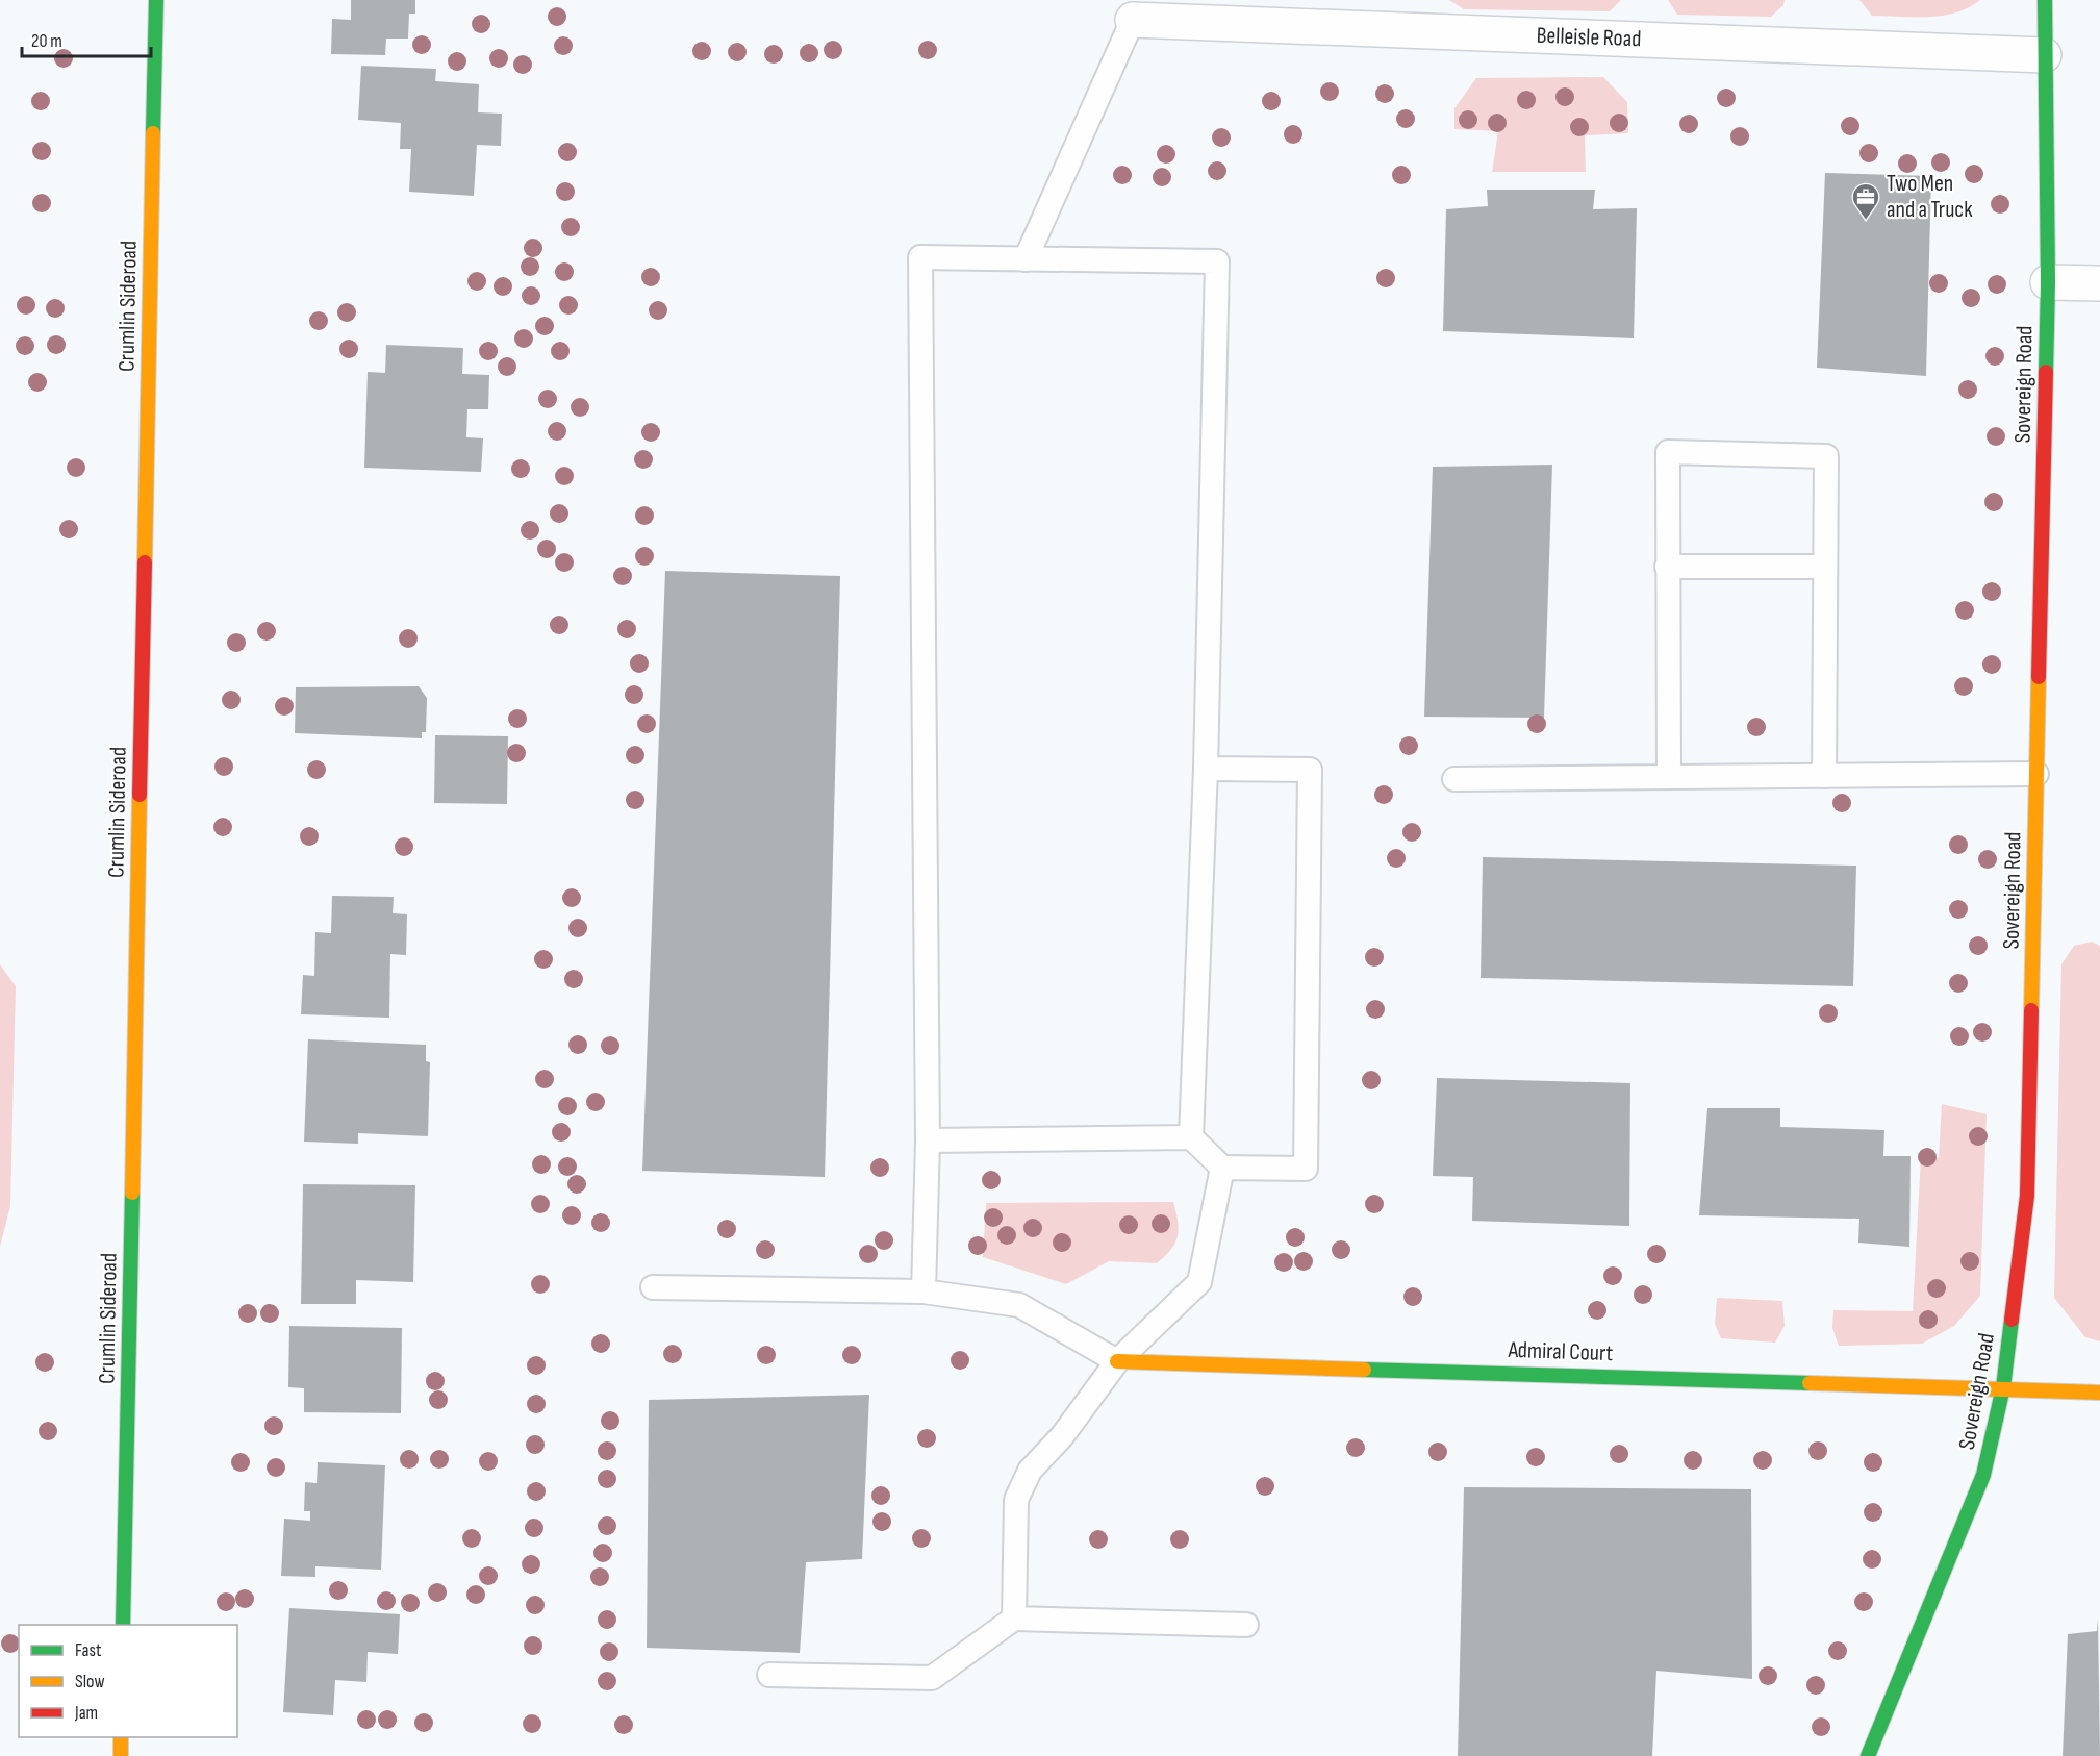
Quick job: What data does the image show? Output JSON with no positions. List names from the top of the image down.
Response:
{
  "streets": {
    "street": [
      "Belleisle Road",
      "Crumlin Sideroad",
      "Sovereign Road",
      "Admiral Court"
    ]
  },
  "crossings": [
    ["Belleisle Road", "Sovereign Road"],
    ["Sovereign Road", "Admiral Court"]
  ],
  "places": {
    "office": ["Two Men and a Truck"]
  },
  "legend": ["Fast", "Slow", "Jam"],
  "scale_bar": "20 m"
}
